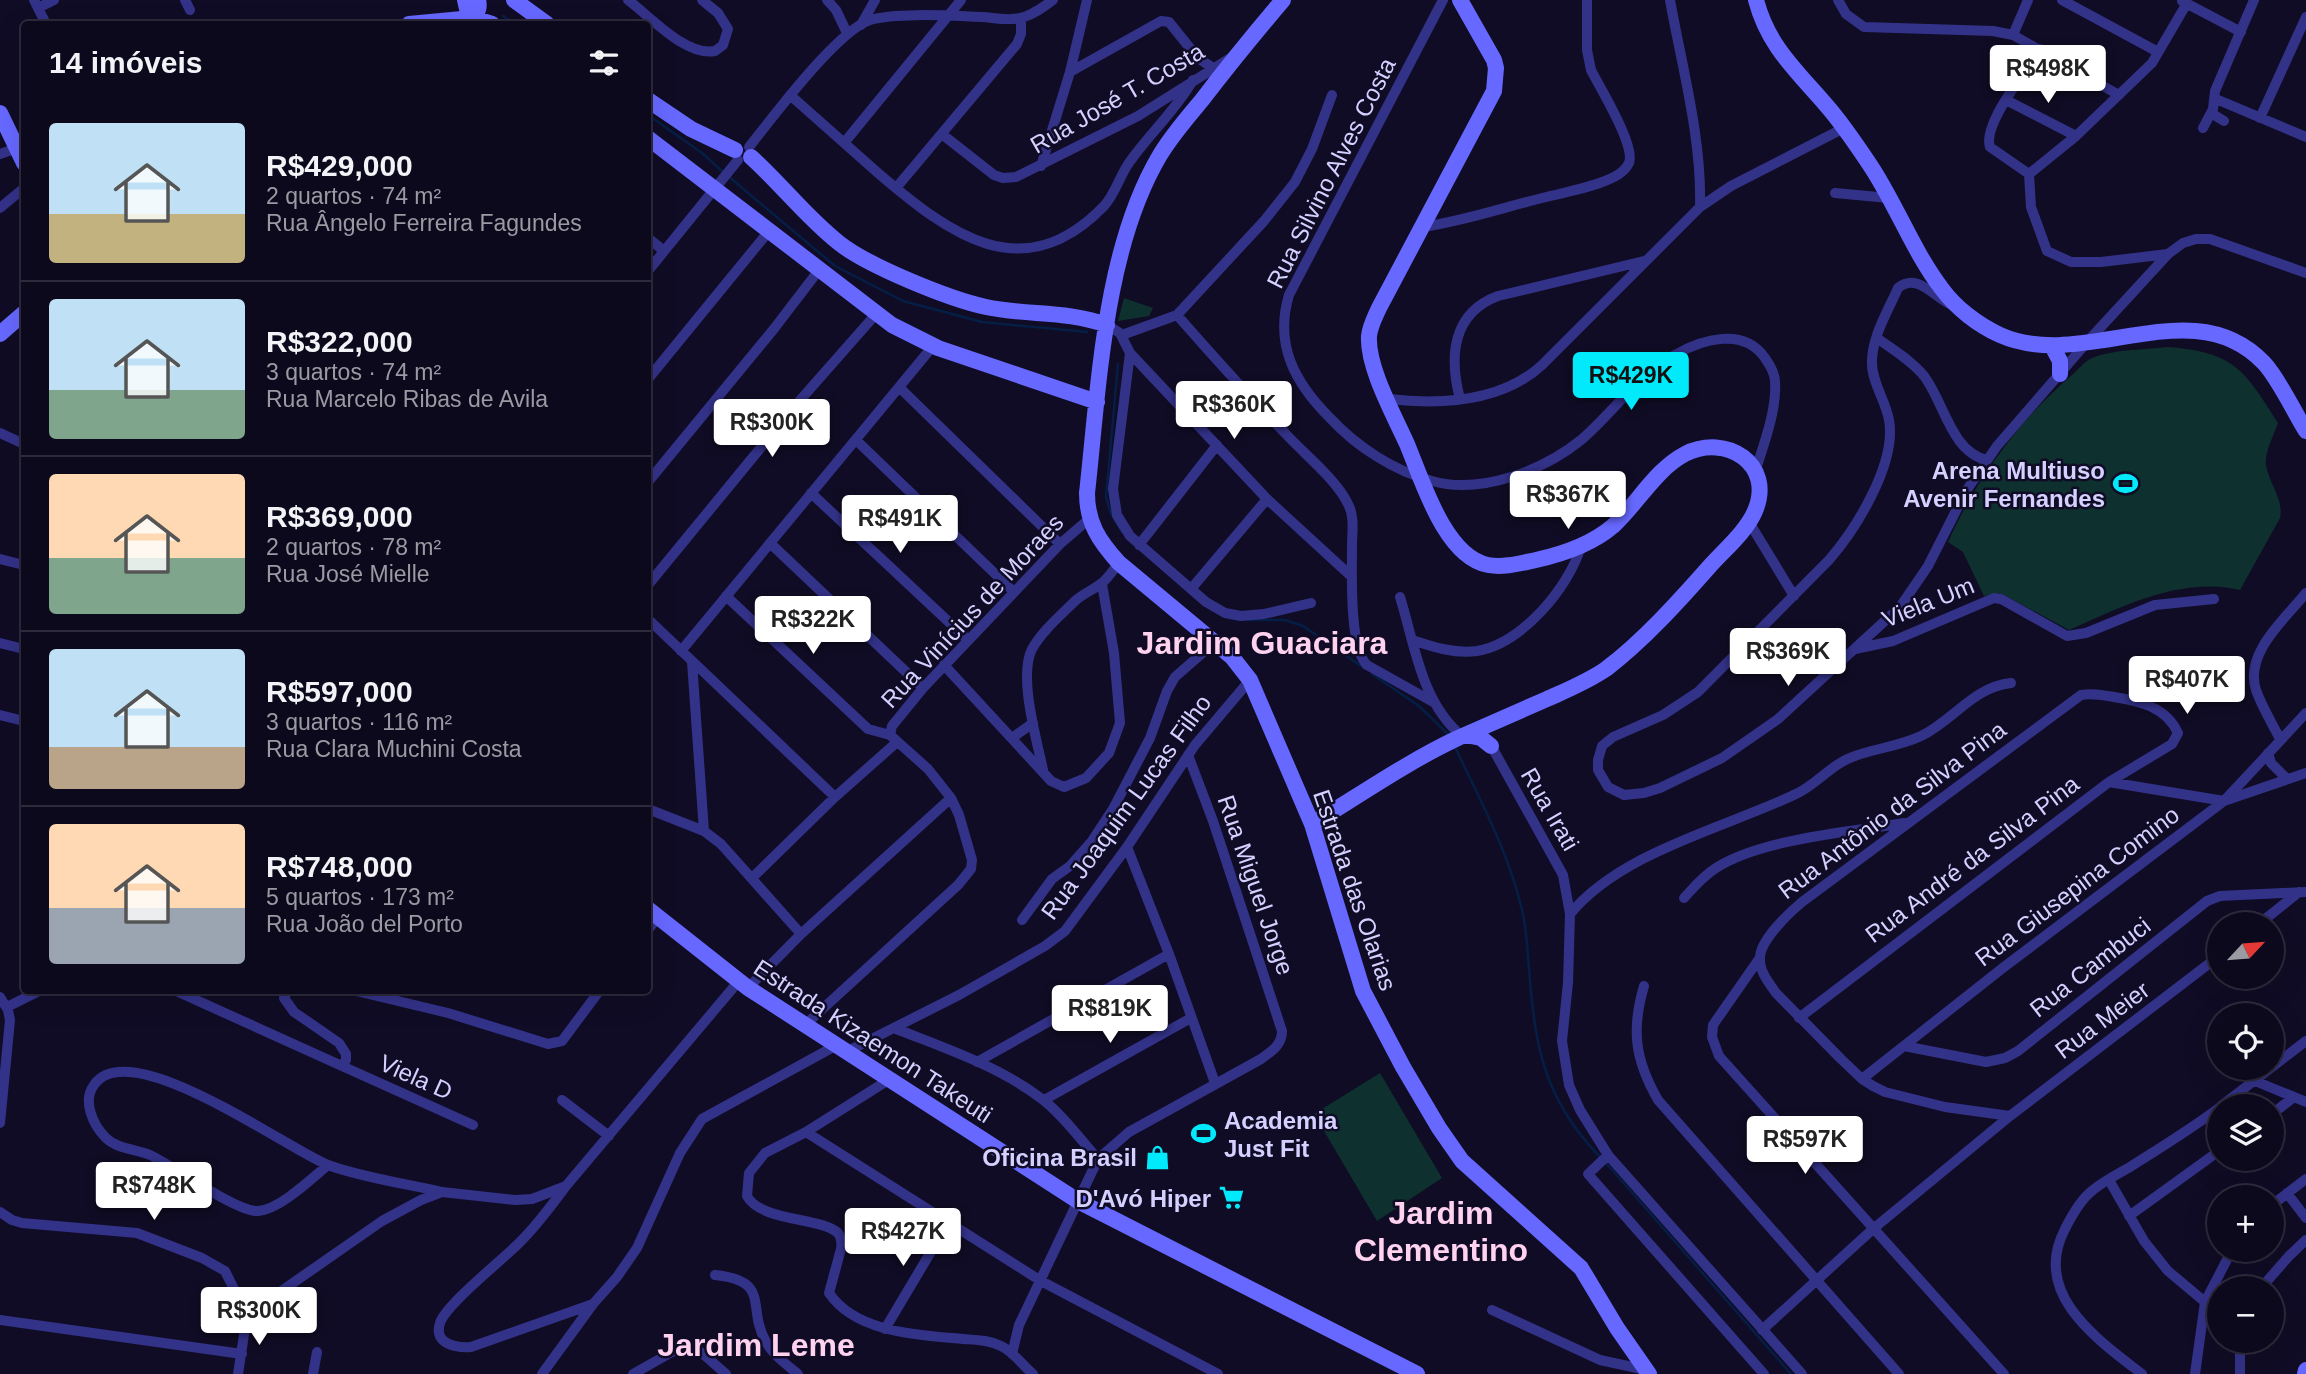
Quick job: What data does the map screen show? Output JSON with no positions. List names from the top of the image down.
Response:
{
  "streets": {
    "main road": ["Estrada das Olarias", "Estrada Kizaemon Takeuti"],
    "street": [
      "Rua José T. Costa",
      "Rua Silvino Alves Costa",
      "Viela Um",
      "Rua Vinícius de Moraes",
      "Rua Joaquim Lucas Filho",
      "Rua Irati",
      "Rua Antônio da Silva Pina",
      "Rua André da Silva Pina",
      "Rua Miguel Jorge",
      "Rua Giusepina Comino",
      "Rua Cambuci",
      "Rua Meier",
      "Viela D"
    ]
  },
  "crossings": [
    ["Rua José T. Costa", "Estrada das Olarias"],
    ["Rua Vinícius de Moraes", "Estrada das Olarias"],
    ["Rua Joaquim Lucas Filho", "Rua Miguel Jorge"],
    ["Rua Joaquim Lucas Filho", "Estrada das Olarias"],
    ["Rua Joaquim Lucas Filho", "Estrada Kizaemon Takeuti"],
    ["Rua Irati", "Rua Meier"],
    ["Rua Antônio da Silva Pina", "Rua André da Silva Pina"],
    ["Rua Antônio da Silva Pina", "Rua Meier"],
    ["Rua André da Silva Pina", "Rua Giusepina Comino"],
    ["Rua Giusepina Comino", "Rua Cambuci"]
  ],
  "districts": ["Jardim Guaciara", "Jardim Clementino", "Jardim Leme"],
  "places": {
    "sports": ["Arena Multiuso Avenir Fernandes", "Academia Just Fit"],
    "shop": ["Oficina Brasil"],
    "supermarket": ["D'Avó Hiper"]
  },
  "north": "top right",
  "page": {
    "heading": "14 imóveis",
    "price": [
      "R$498K",
      "R$429K",
      "R$360K",
      "R$300K",
      "R$367K",
      "R$491K",
      "R$322K",
      "R$369K",
      "R$407K",
      "R$819K",
      "R$597K",
      "R$748K",
      "R$427K",
      "R$300K"
    ],
    "list": [
      {
        "name": "R$429,000",
        "note": "2 quartos · 74 m² · Rua Ângelo Ferreira Fagundes"
      },
      {
        "name": "R$322,000",
        "note": "3 quartos · 74 m² · Rua Marcelo Ribas de Avila"
      },
      {
        "name": "R$369,000",
        "note": "2 quartos · 78 m² · Rua José Mielle"
      },
      {
        "name": "R$597,000",
        "note": "3 quartos · 116 m² · Rua Clara Muchini Costa"
      },
      {
        "name": "R$748,000",
        "note": "5 quartos · 173 m² · Rua João del Porto"
      }
    ],
    "map_buttons": ["+", "−"]
  }
}
